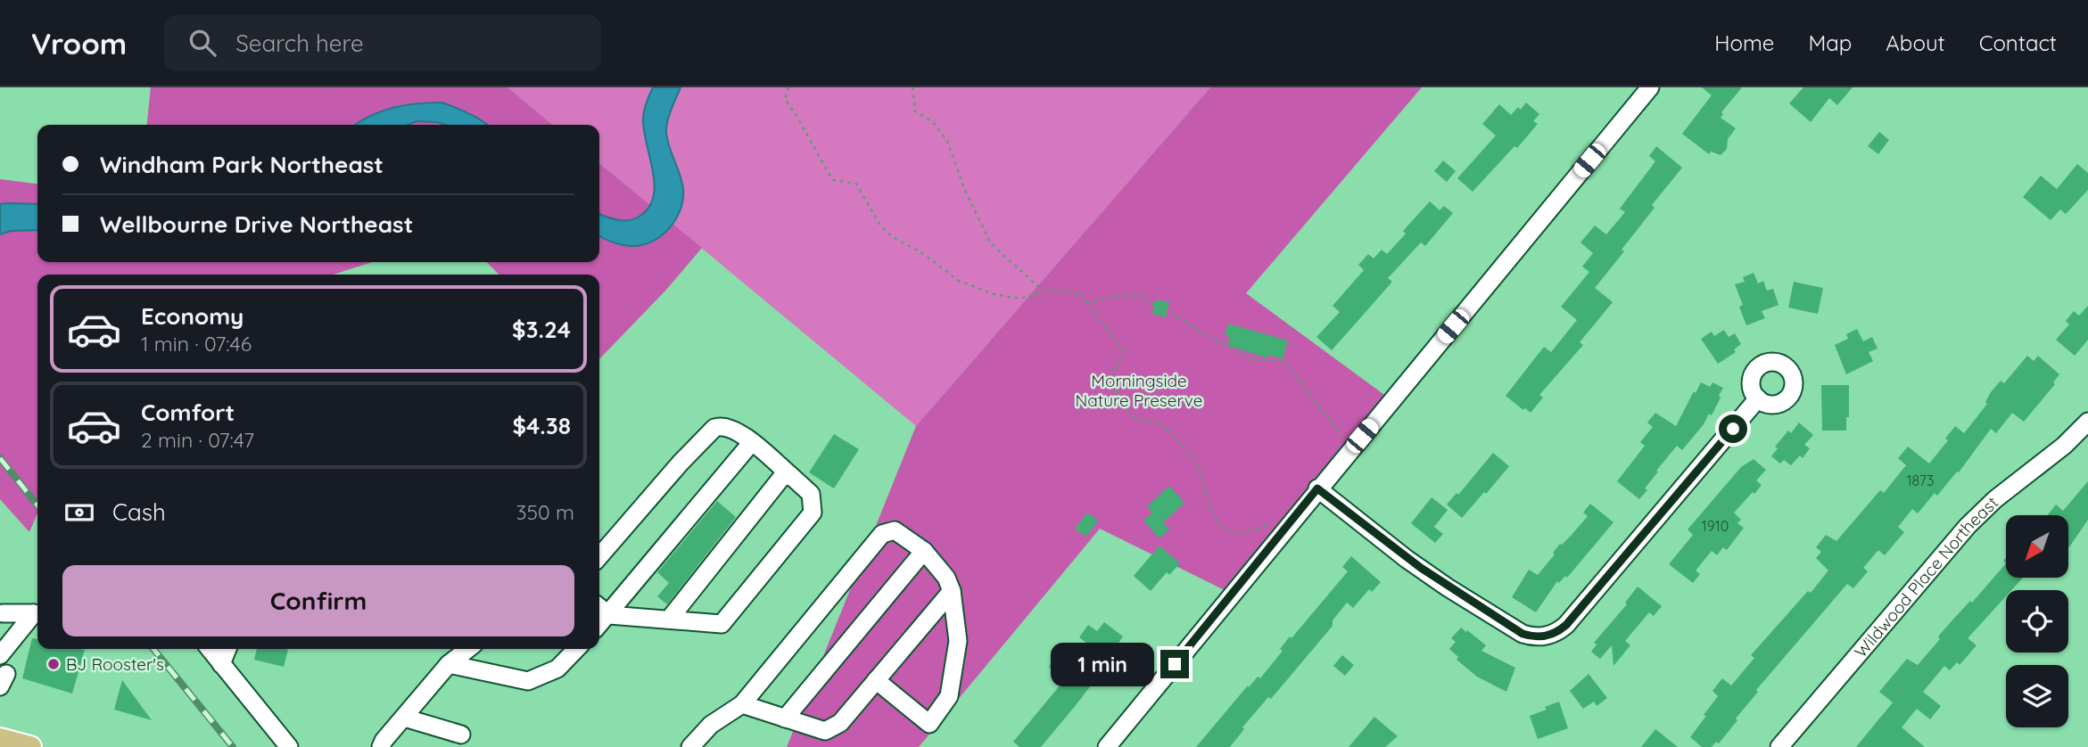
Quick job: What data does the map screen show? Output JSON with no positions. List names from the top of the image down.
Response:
{
  "streets": {
    "street": ["Wildwood Place Northeast"]
  },
  "parks": ["Morningside Nature Preserve"],
  "places": ["BJ Rooster's"],
  "house_numbers": ["1873", "1910"],
  "north": "bottom left",
  "page": {
    "header": "Vroom",
    "search": "Search here",
    "nav": [
      "Home",
      "Map",
      "About",
      "Contact"
    ],
    "banner": ["Windham Park Northeast", "Wellbourne Drive Northeast"],
    "list": [
      {
        "name": "Economy",
        "note": "1 min · 07:46",
        "value": "$3.24"
      },
      {
        "name": "Comfort",
        "note": "2 min · 07:47",
        "value": "$4.38"
      }
    ],
    "pay": ["Cash", "350 m"],
    "buttons": "Confirm",
    "bubble": "1 min"
  }
}
